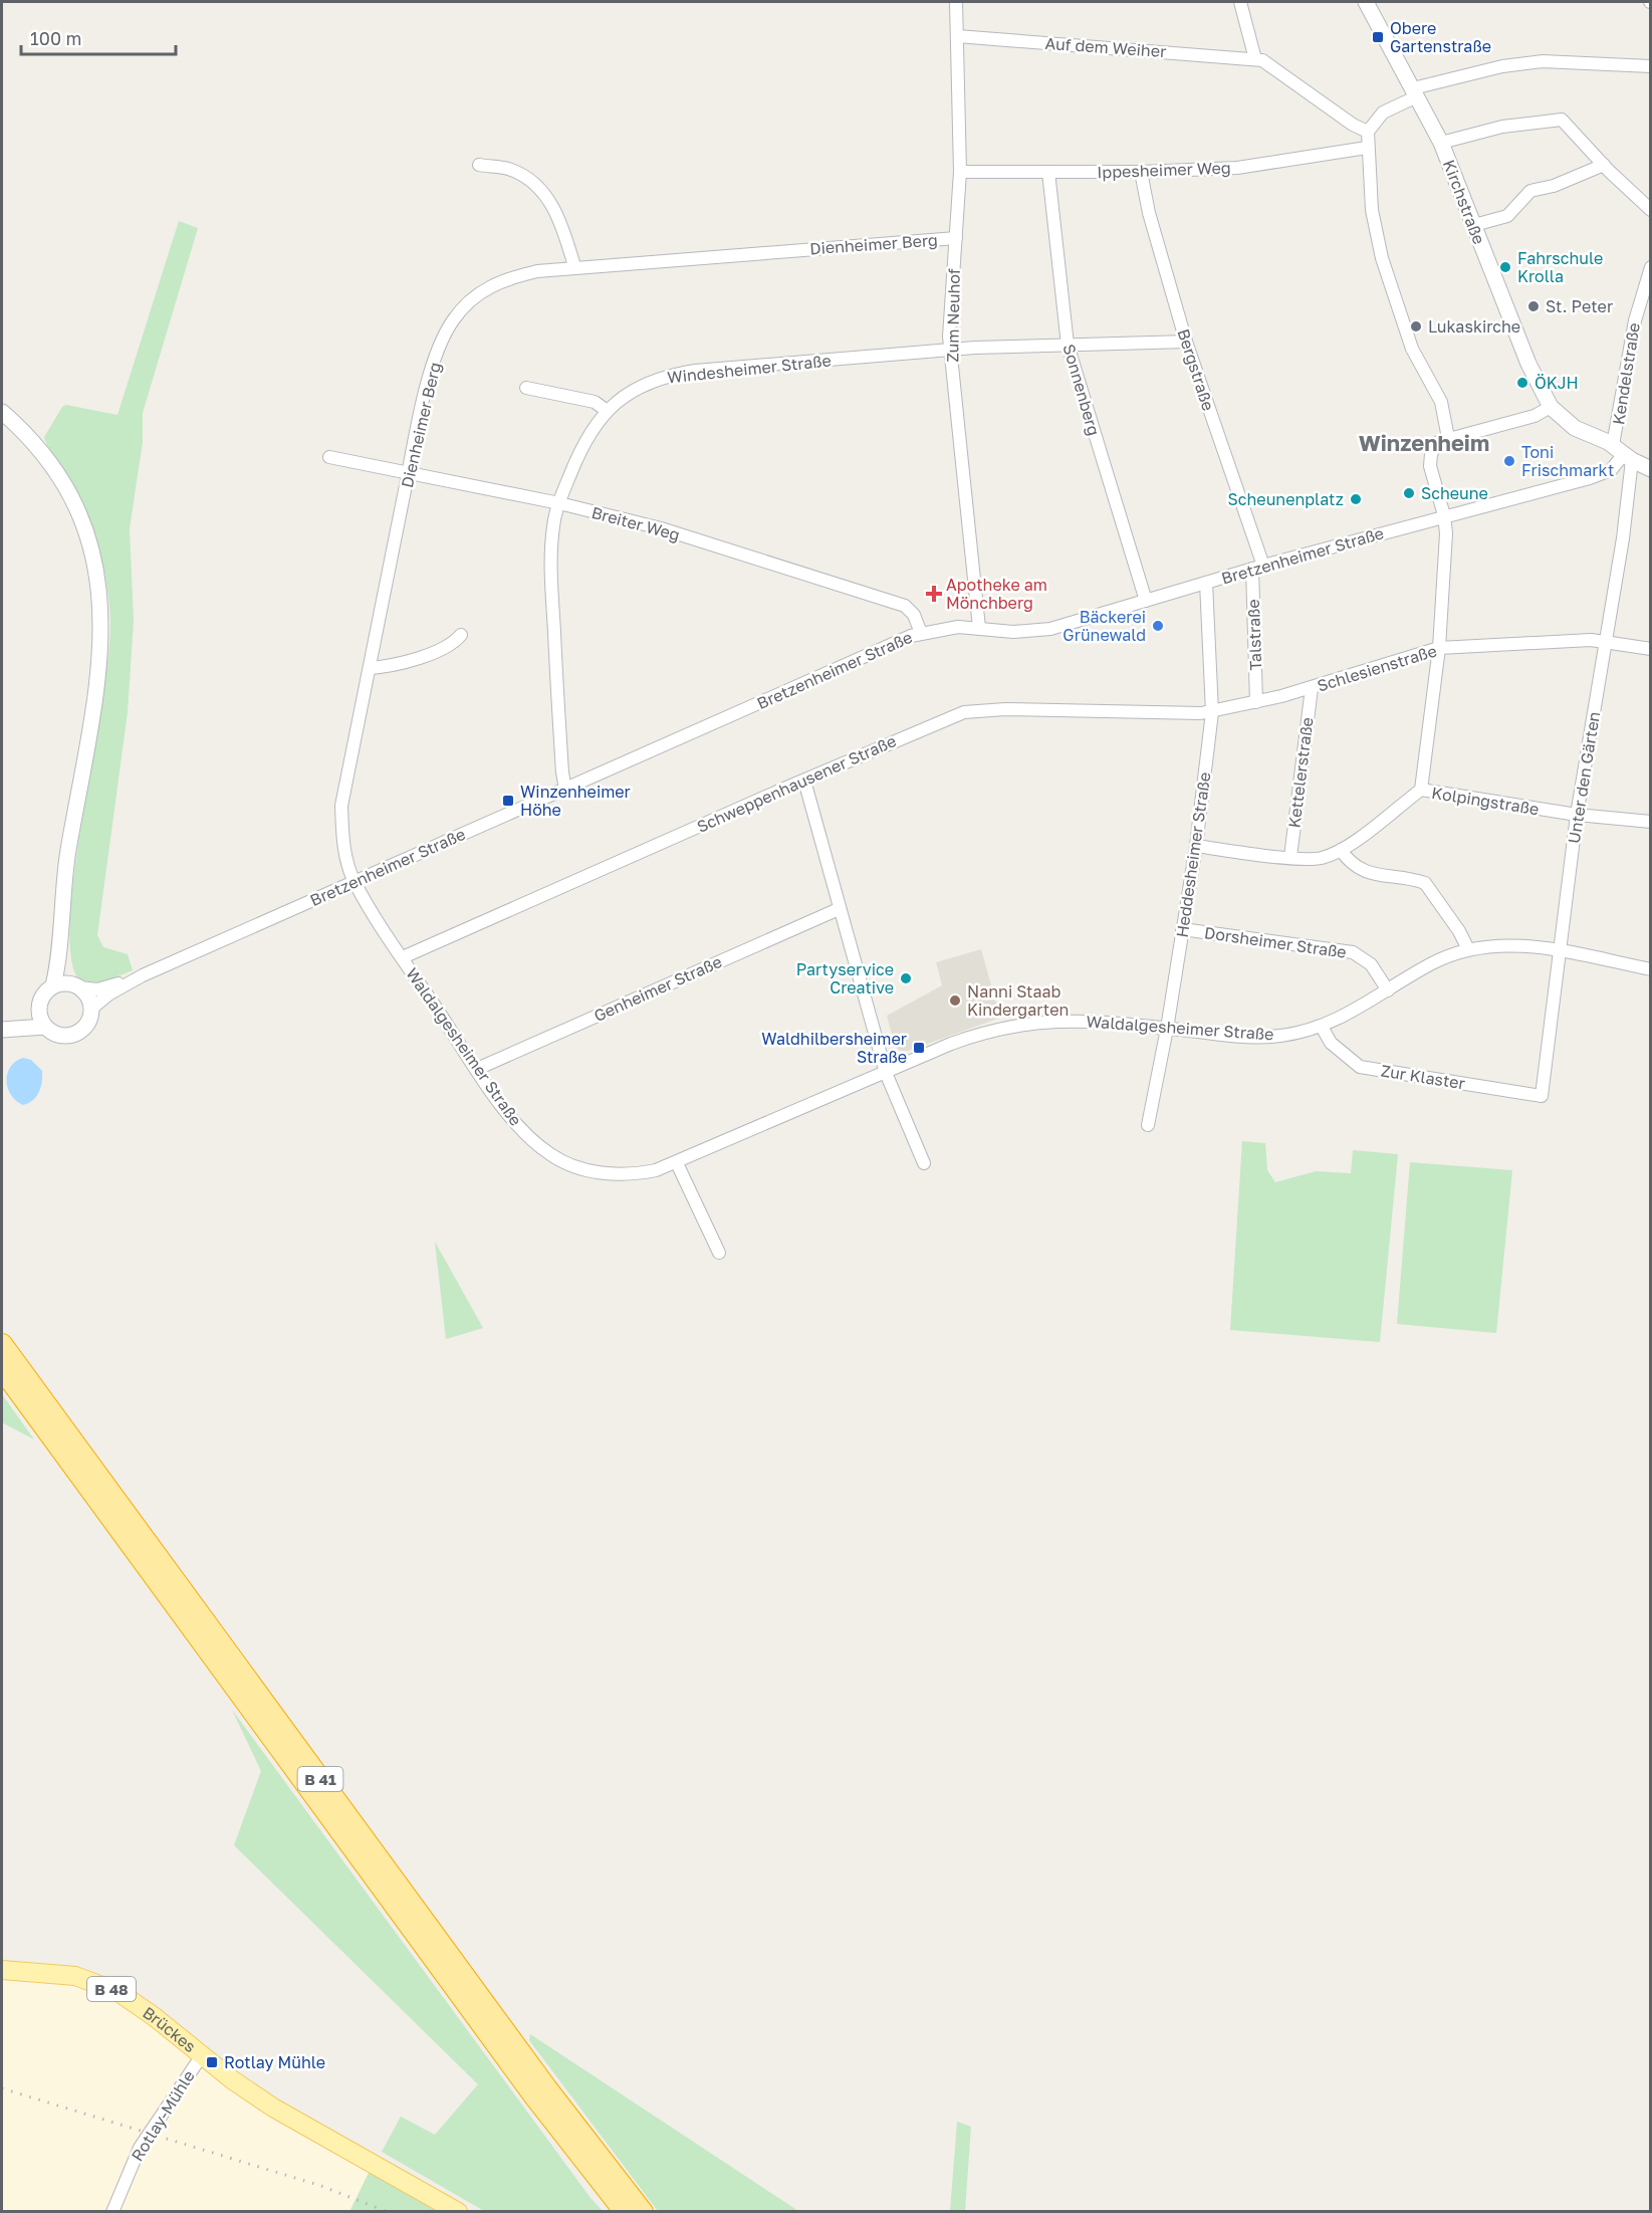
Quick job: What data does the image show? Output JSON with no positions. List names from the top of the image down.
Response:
{
  "streets": {
    "highway": ["B 41"],
    "main road": ["B 48", "Brückes"],
    "street": [
      "Auf dem Weiher",
      "Ippesheimer Weg",
      "Kirchstraße",
      "Dienheimer Berg",
      "Zum Neuhof",
      "Windesheimer Straße",
      "Bergstraße",
      "Kendelstraße",
      "Sonnenberg",
      "Breiter Weg",
      "Bretzenheimer Straße",
      "Talstraße",
      "Schlesienstraße",
      "Kettelerstraße",
      "Unter den Gärten",
      "Schweppenhausener Straße",
      "Kolpingstraße",
      "Heddesheimer Straße",
      "Dorsheimer Straße",
      "Genheimer Straße",
      "Waldalgesheimer Straße",
      "Zur Klaster",
      "Rotlay-Mühle"
    ]
  },
  "crossings": [
    ["Auf dem Weiher", "Zum Neuhof"],
    ["Ippesheimer Weg", "Zum Neuhof"],
    ["Ippesheimer Weg", "Bergstraße"],
    ["Ippesheimer Weg", "Sonnenberg"],
    ["Kirchstraße", "Kendelstraße"],
    ["Kirchstraße", "Bretzenheimer Straße"],
    ["Kirchstraße", "Unter den Gärten"],
    ["Dienheimer Berg", "Zum Neuhof"],
    ["Dienheimer Berg", "Breiter Weg"],
    ["Dienheimer Berg", "Bretzenheimer Straße"],
    ["Dienheimer Berg", "Waldalgesheimer Straße"],
    ["Zum Neuhof", "Windesheimer Straße"],
    ["Zum Neuhof", "Bretzenheimer Straße"],
    ["Windesheimer Straße", "Bergstraße"],
    ["Windesheimer Straße", "Sonnenberg"],
    ["Windesheimer Straße", "Breiter Weg"],
    ["Windesheimer Straße", "Bretzenheimer Straße"],
    ["Bergstraße", "Bretzenheimer Straße"],
    ["Bergstraße", "Talstraße"],
    ["Kendelstraße", "Bretzenheimer Straße"],
    ["Kendelstraße", "Unter den Gärten"],
    ["Sonnenberg", "Bretzenheimer Straße"],
    ["Breiter Weg", "Bretzenheimer Straße"],
    ["Bretzenheimer Straße", "Talstraße"],
    ["Bretzenheimer Straße", "Unter den Gärten"],
    ["Bretzenheimer Straße", "Heddesheimer Straße"],
    ["Bretzenheimer Straße", "Waldalgesheimer Straße"],
    ["Talstraße", "Schlesienstraße"],
    ["Schlesienstraße", "Kettelerstraße"],
    ["Schlesienstraße", "Unter den Gärten"],
    ["Schlesienstraße", "Schweppenhausener Straße"],
    ["Schlesienstraße", "Heddesheimer Straße"],
    ["Kettelerstraße", "Kolpingstraße"],
    ["Unter den Gärten", "Kolpingstraße"],
    ["Unter den Gärten", "Waldalgesheimer Straße"],
    ["Unter den Gärten", "Zur Klaster"],
    ["Schweppenhausener Straße", "Heddesheimer Straße"],
    ["Schweppenhausener Straße", "Waldalgesheimer Straße"],
    ["Kolpingstraße", "Heddesheimer Straße"],
    ["Heddesheimer Straße", "Dorsheimer Straße"],
    ["Heddesheimer Straße", "Waldalgesheimer Straße"],
    ["Dorsheimer Straße", "Waldalgesheimer Straße"],
    ["Genheimer Straße", "Waldalgesheimer Straße"],
    ["Waldalgesheimer Straße", "Zur Klaster"],
    ["Brückes", "Rotlay-Mühle"]
  ],
  "districts": ["Winzenheim"],
  "places": {
    "transit": [
      "Obere Gartenstraße",
      "Winzenheimer Höhe",
      "Waldhilbersheimer Straße",
      "Rotlay Mühle"
    ],
    "other": [
      "Fahrschule Krolla",
      "St. Peter",
      "Lukaskirche",
      "ÖKJH",
      "Toni Frischmarkt",
      "Scheune",
      "Scheunenplatz",
      "Bäckerei Grünewald",
      "Partyservice Creative",
      "Nanni Staab Kindergarten"
    ],
    "health": ["Apotheke am Mönchberg"]
  },
  "scale_bar": "100 m"
}
